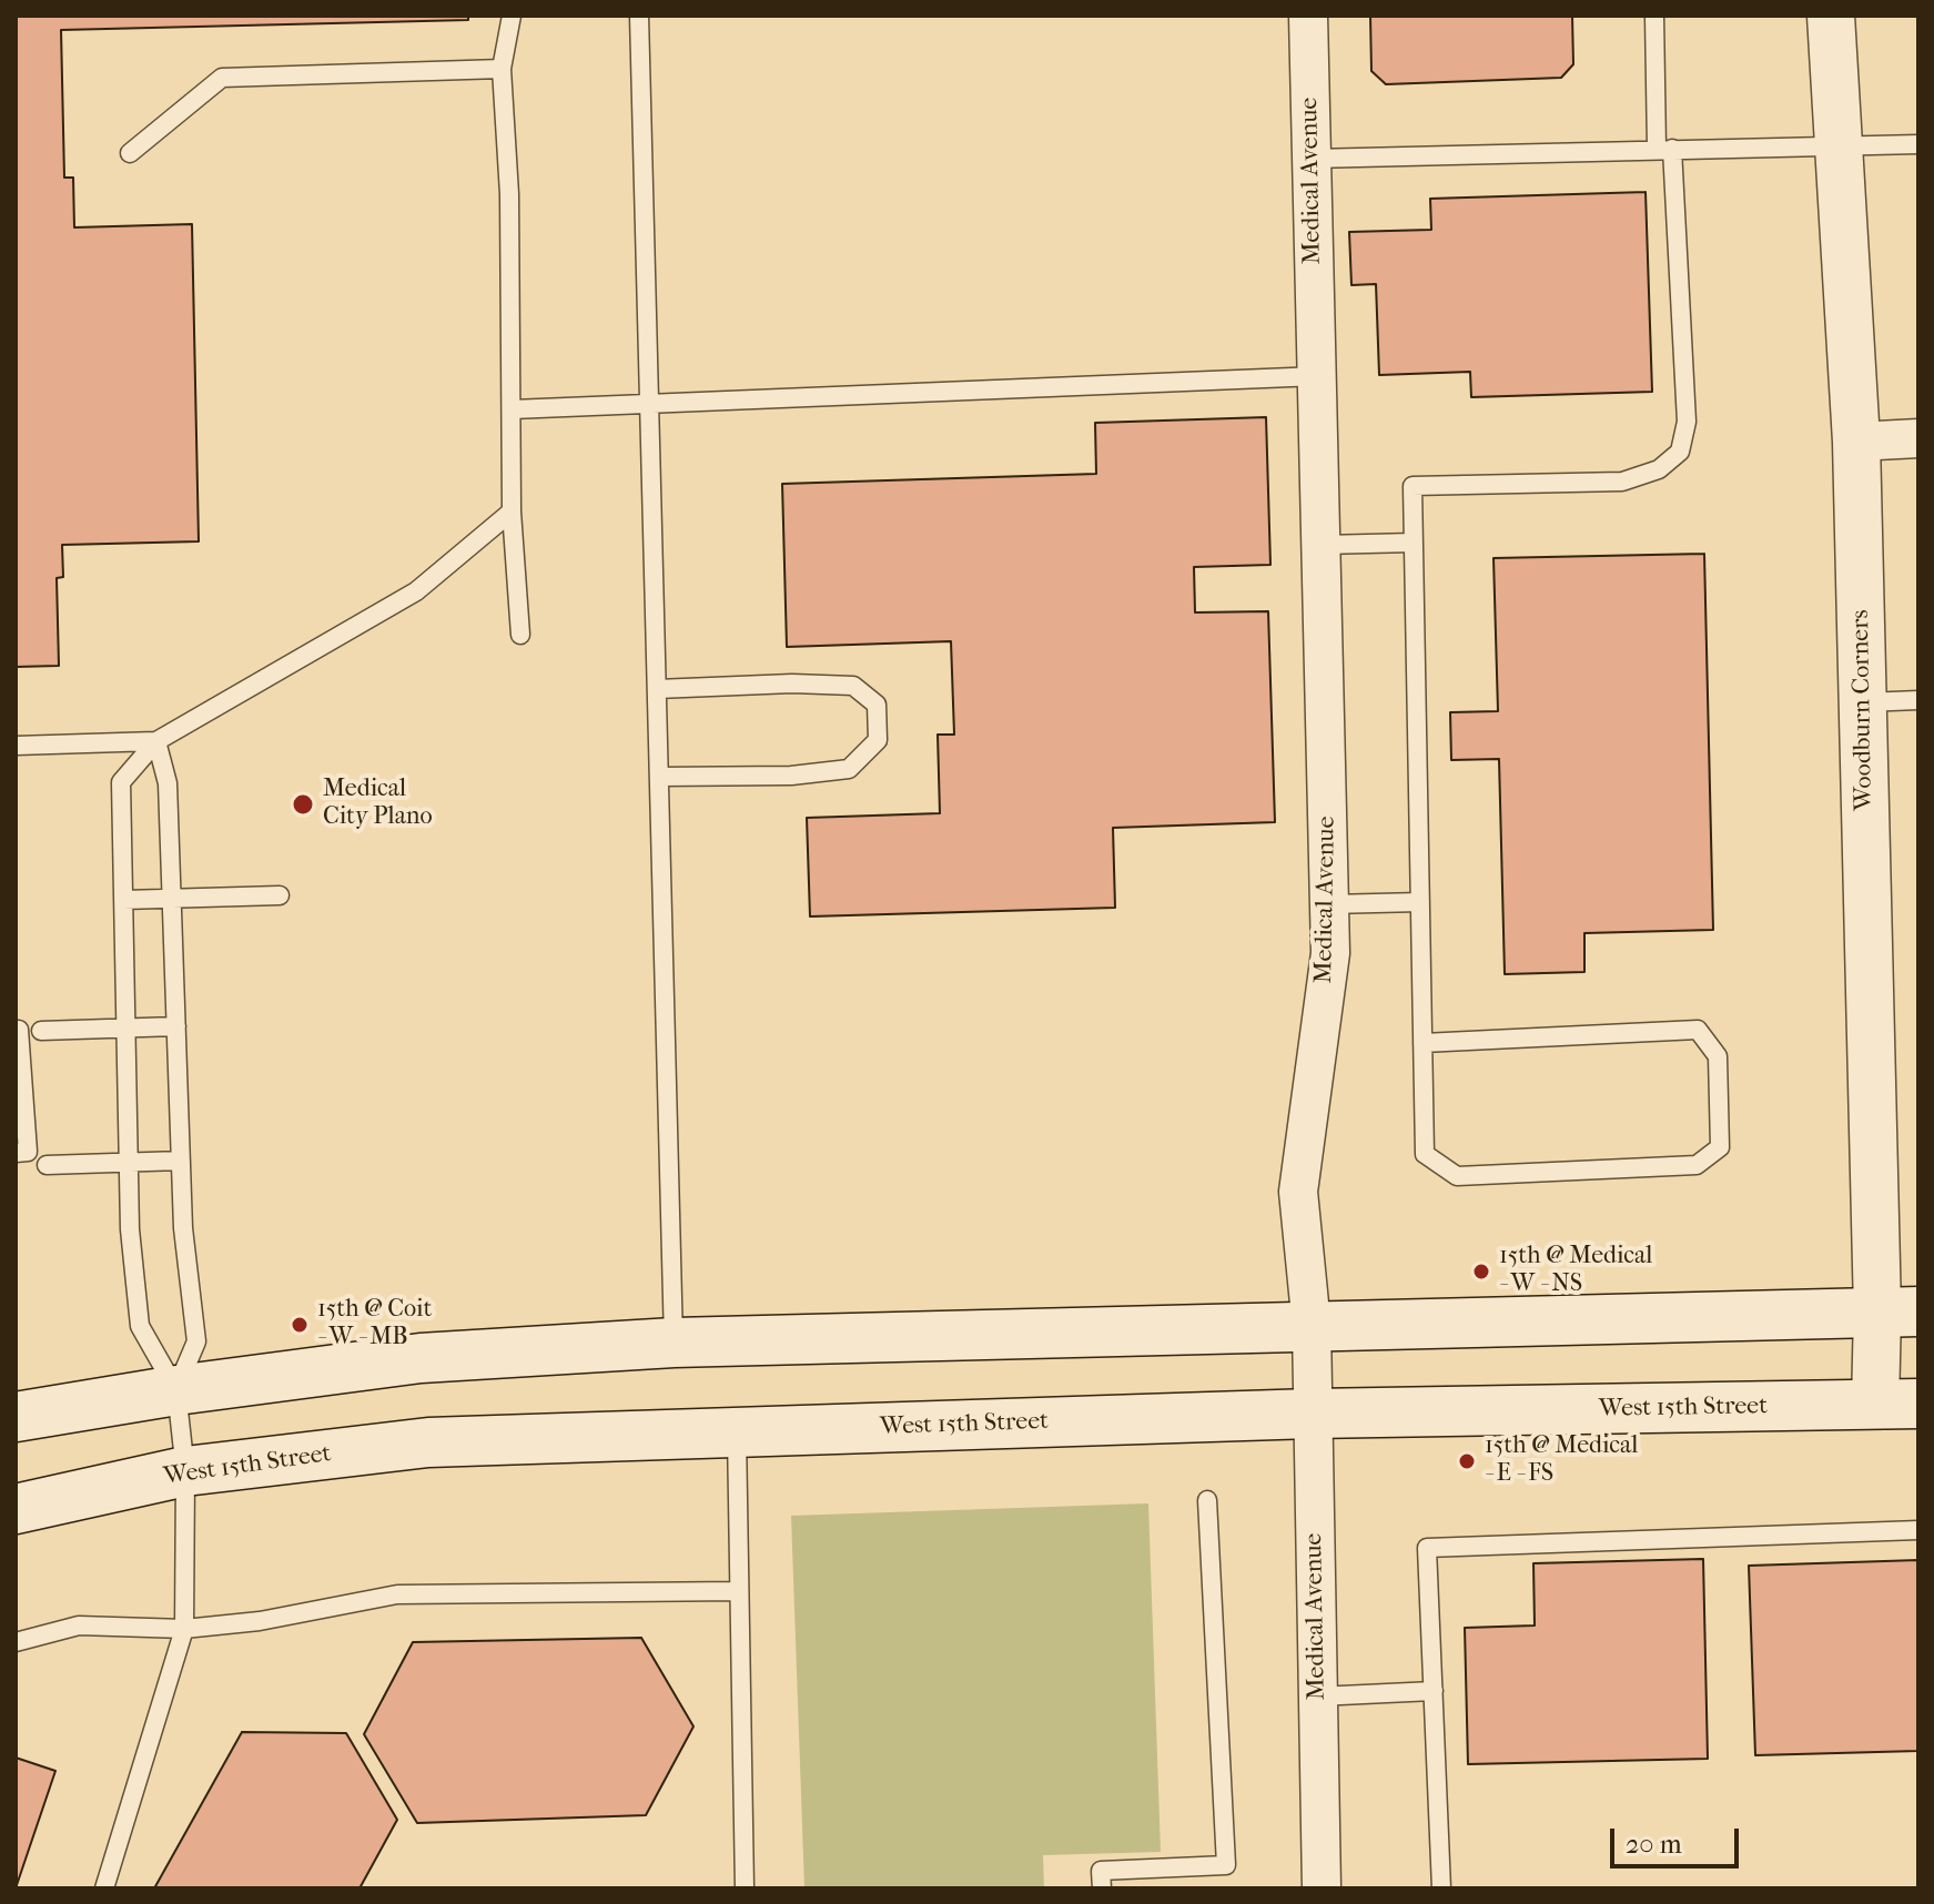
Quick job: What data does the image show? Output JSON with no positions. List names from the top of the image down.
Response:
{
  "streets": {
    "main road": ["West 15th Street"],
    "street": ["Medical Avenue", "Woodburn Corners"]
  },
  "crossings": [
    ["Medical Avenue", "West 15th Street"],
    ["Woodburn Corners", "West 15th Street"]
  ],
  "places": [
    "Medical City Plano",
    "15th @ Medical - W - NS",
    "15th @ Coit - W - MB",
    "15th @ Medical - E - FS"
  ],
  "scale_bar": "20 m"
}
